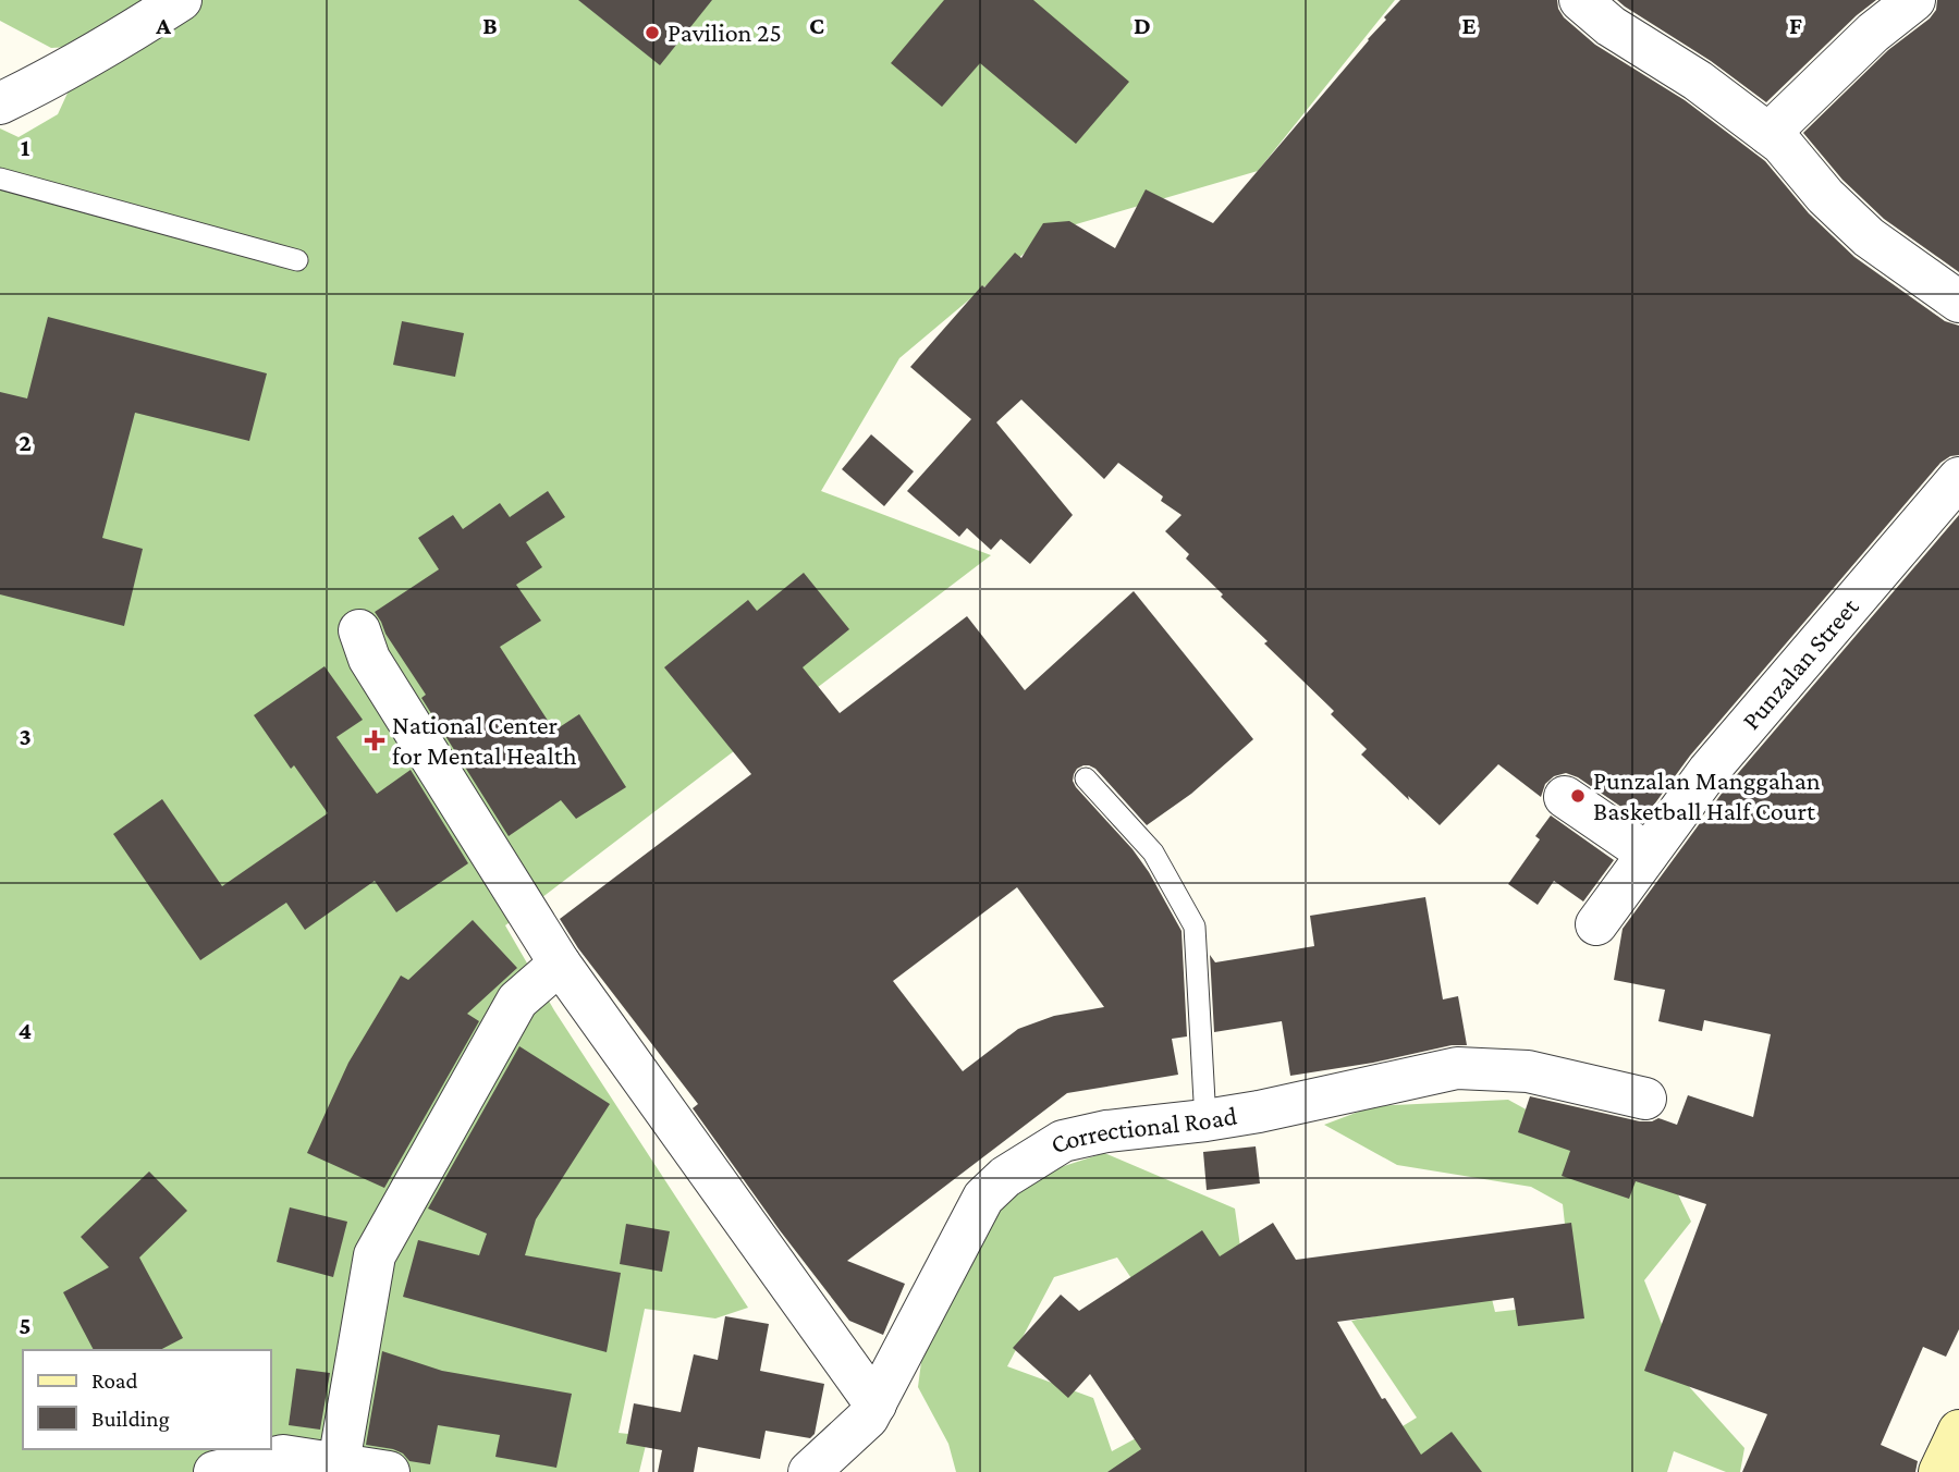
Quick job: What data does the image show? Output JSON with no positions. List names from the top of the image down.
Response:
{
  "streets": {
    "street": ["Punzalan Street", "Correctional Road"]
  },
  "places": {
    "other": ["Pavilion 25", "Punzalan Manggahan Basketball Half Court"],
    "health": ["National Center for Mental Health"]
  },
  "legend": ["Road", "Building"],
  "grid": {
    "columns": [
      "A",
      "B",
      "C",
      "D",
      "E",
      "F"
    ],
    "rows": [
      "1",
      "2",
      "3",
      "4",
      "5"
    ]
  }
}
